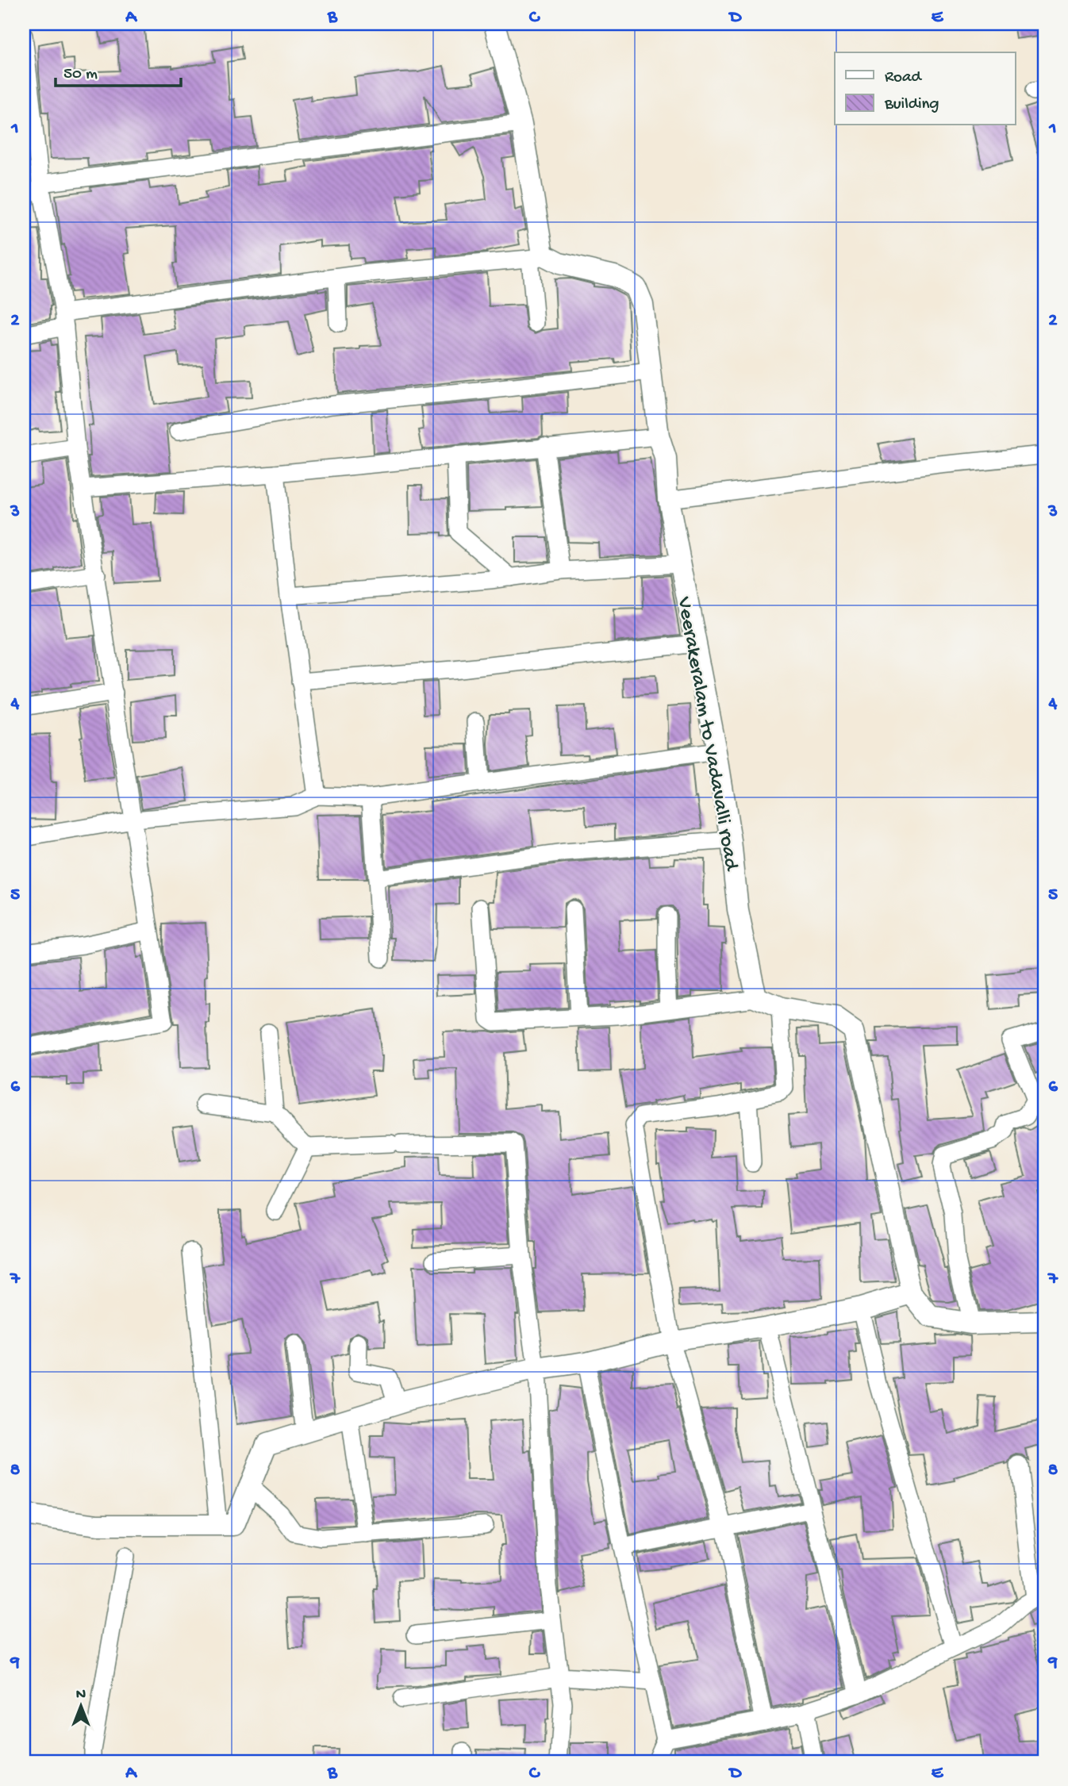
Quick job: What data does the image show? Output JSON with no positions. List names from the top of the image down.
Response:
{
  "streets": {
    "street": ["Veerakeralam to Vadavalli road"]
  },
  "legend": ["Road", "Building"],
  "scale_bar": "50 m",
  "north": "top",
  "grid": {
    "columns": [
      "A",
      "B",
      "C",
      "D",
      "E"
    ],
    "rows": [
      "1",
      "2",
      "3",
      "4",
      "5",
      "6",
      "7",
      "8",
      "9"
    ]
  }
}
